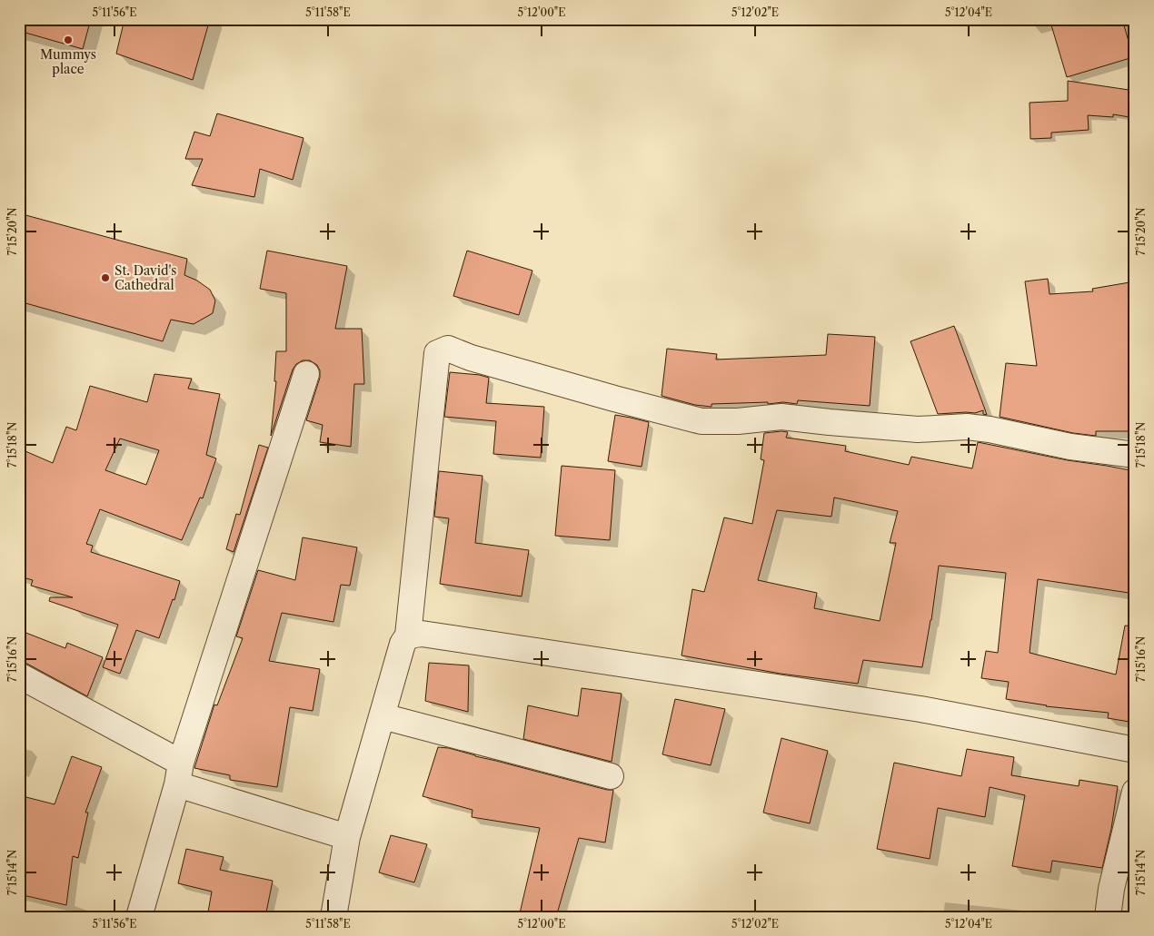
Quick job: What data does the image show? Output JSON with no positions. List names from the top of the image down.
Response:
{
  "places": ["Mummys place", "St. David's Cathedral"],
  "coordinates": [
    "5°11'56\"E",
    "5°11'58\"E",
    "5°12'00\"E",
    "5°12'02\"E",
    "5°12'04\"E",
    "7°15'20\"N",
    "7°15'18\"N",
    "7°15'16\"N",
    "7°15'14\"N"
  ]
}
